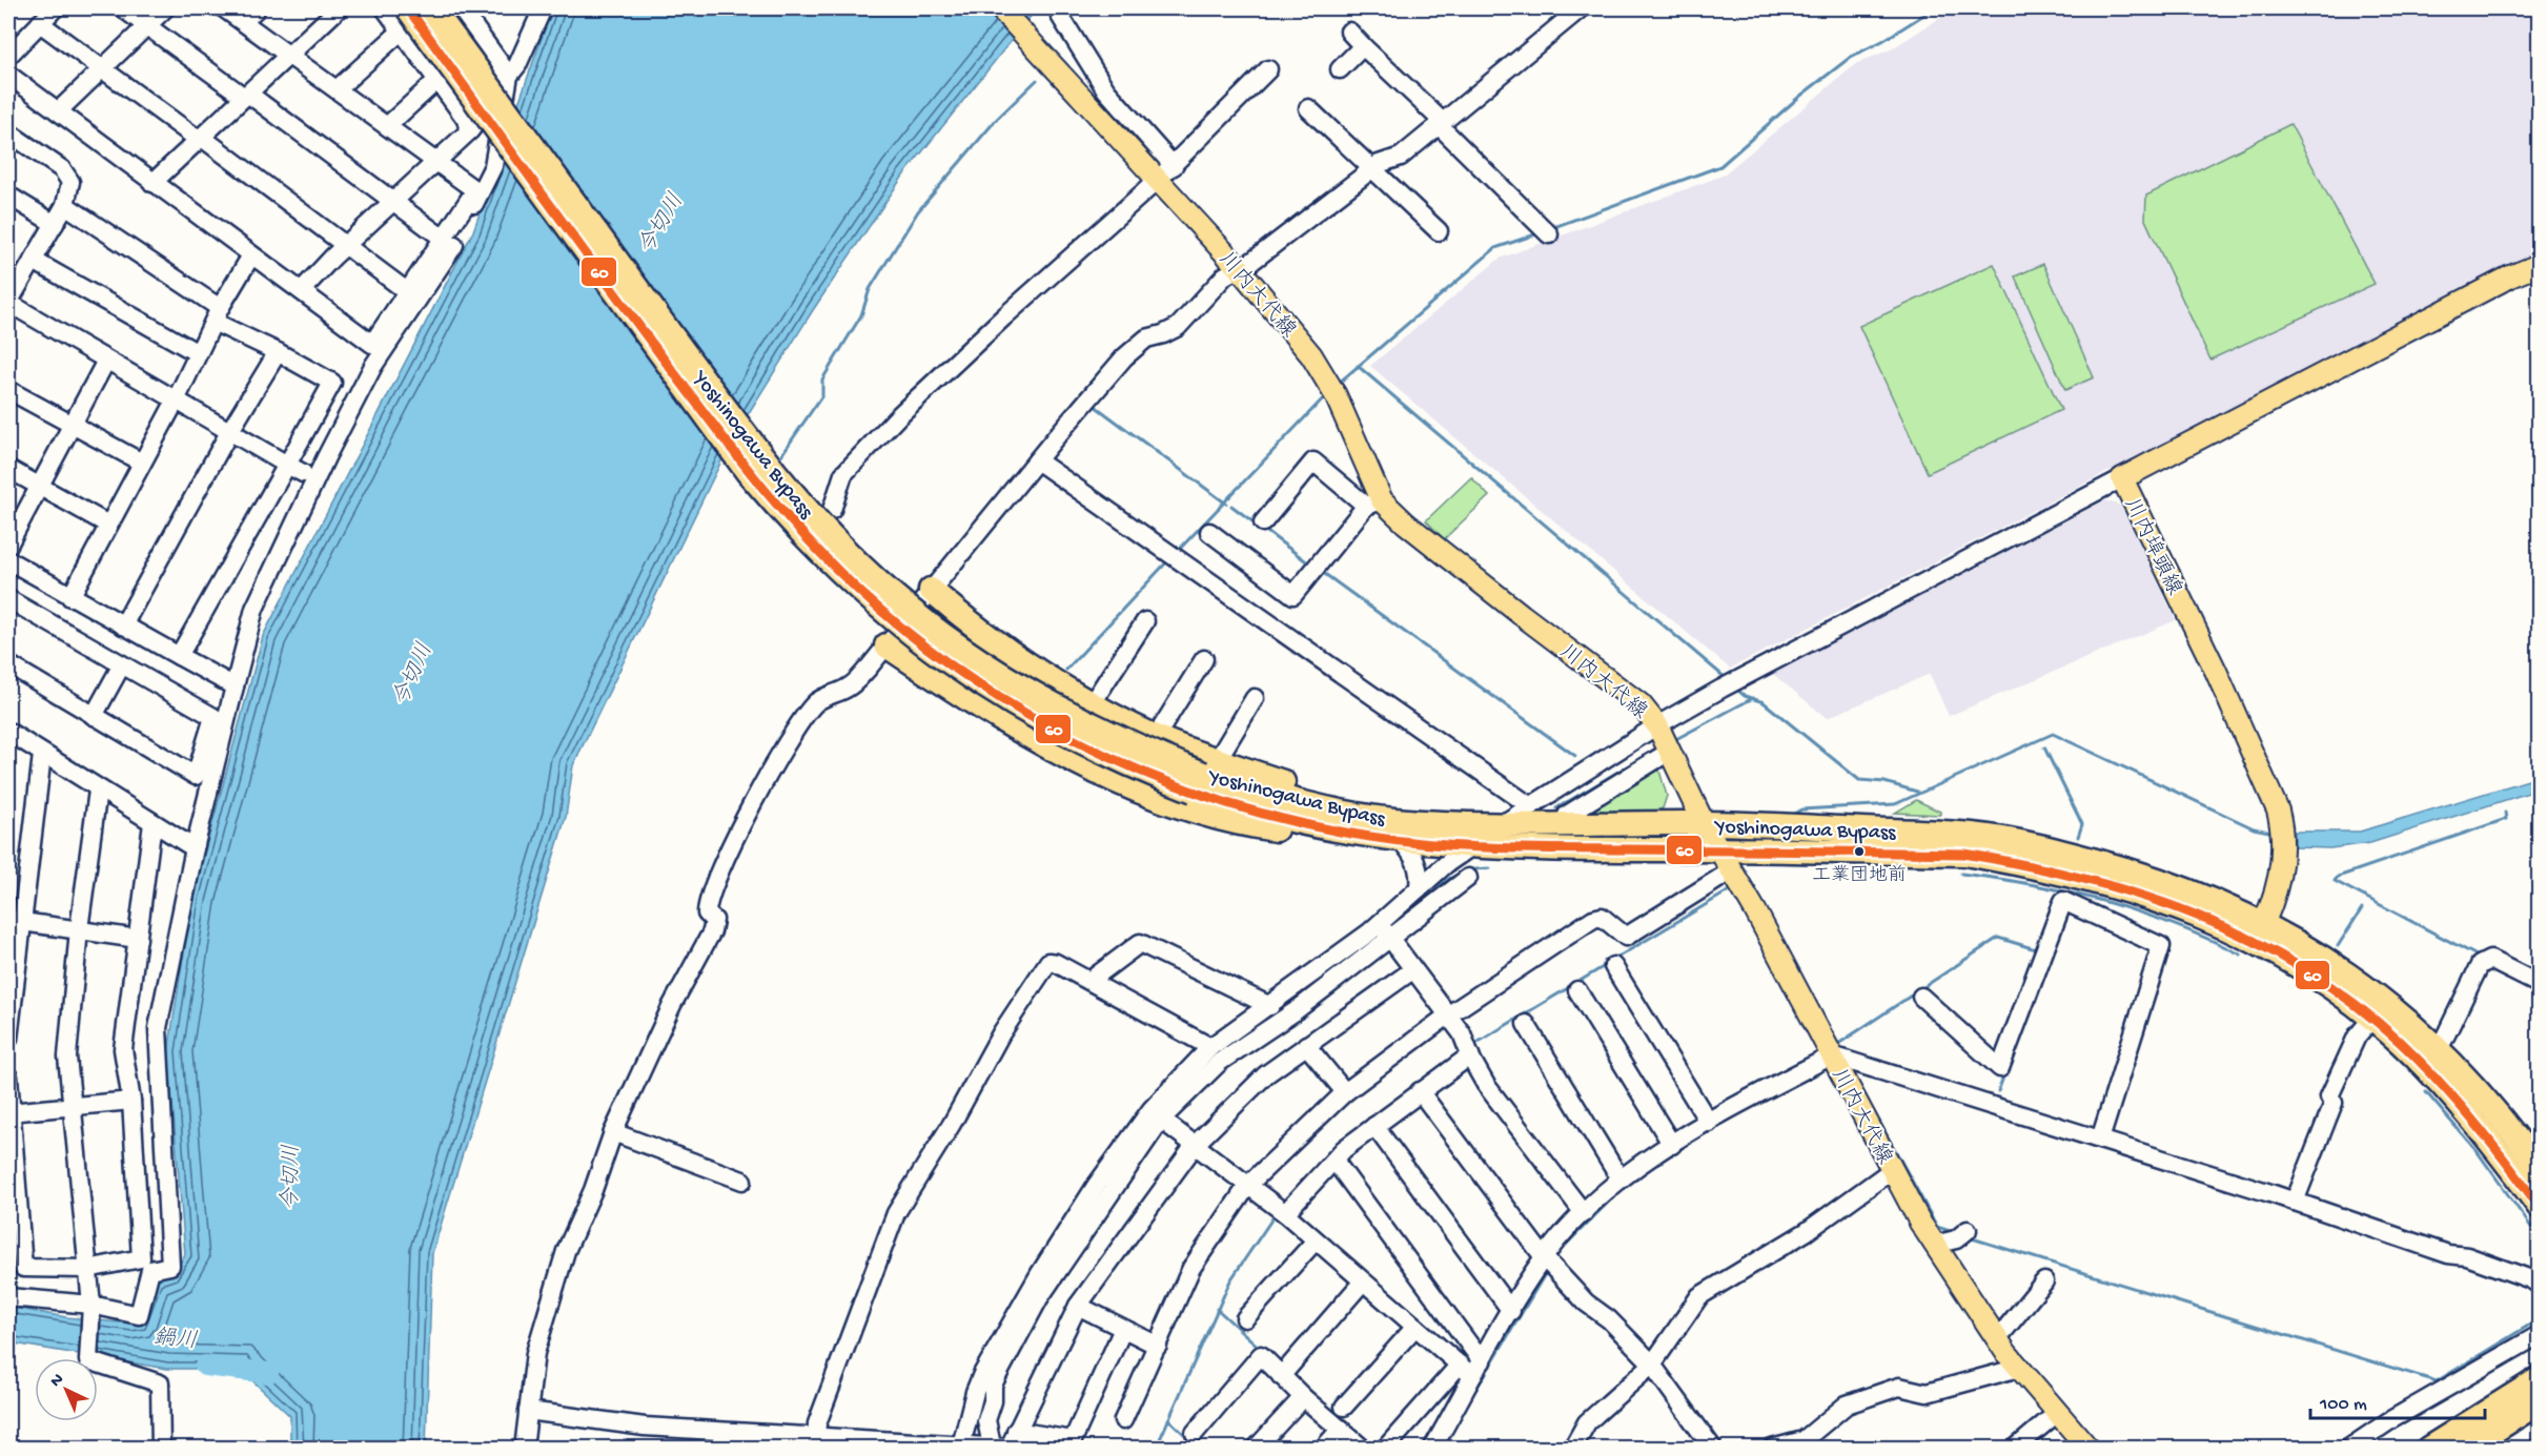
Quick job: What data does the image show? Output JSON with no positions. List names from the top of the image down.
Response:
{
  "streets": {
    "highway": ["Yoshinogawa Bypass"],
    "main road": ["川内大代線", "川内埠頭線"]
  },
  "crossings": [
    ["川内大代線", "Yoshinogawa Bypass"],
    ["Yoshinogawa Bypass", "川内埠頭線"]
  ],
  "water": ["今切川", "鍋川"],
  "places": ["工業団地前"],
  "lines": ["transit line 60"],
  "scale_bar": "100 m",
  "north": "top left"
}
